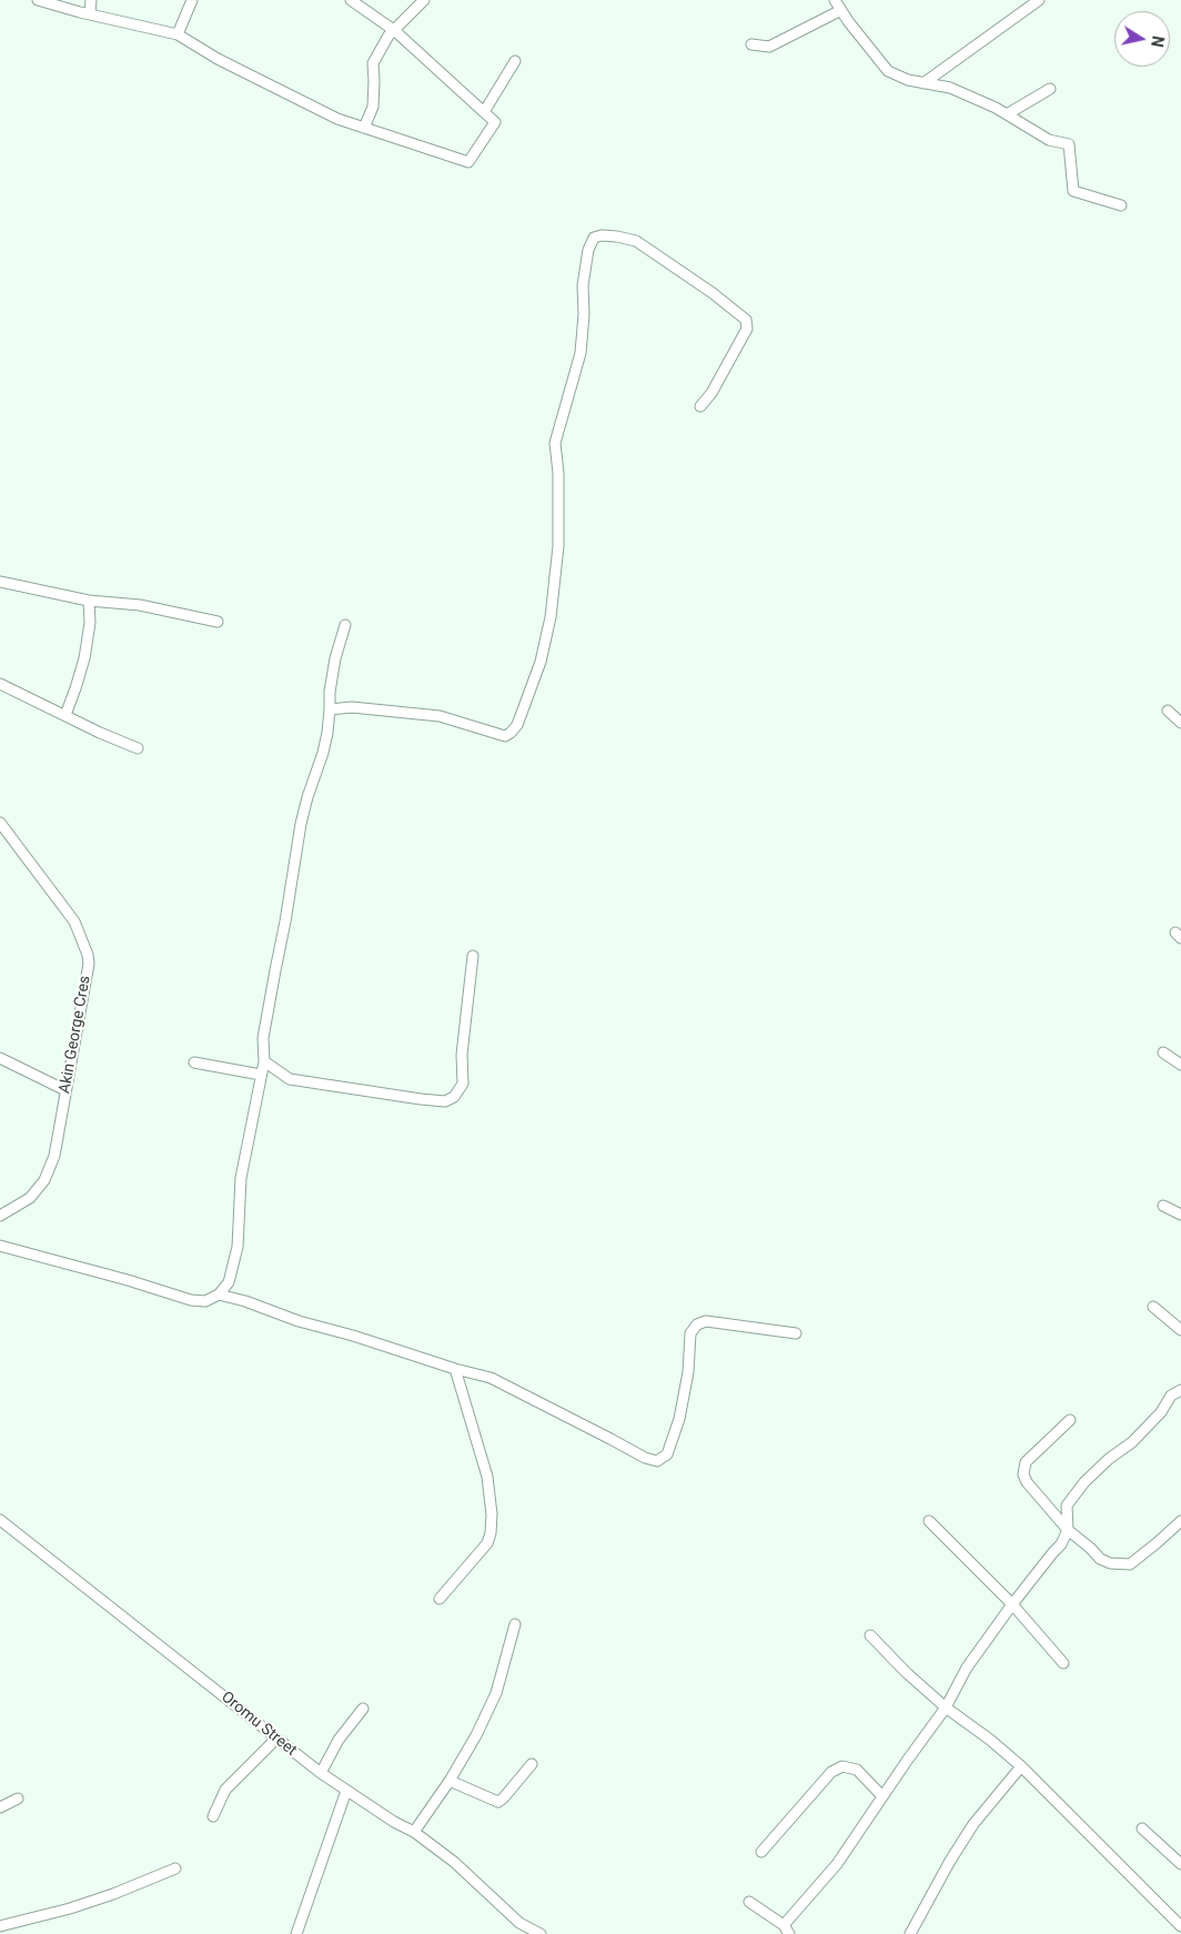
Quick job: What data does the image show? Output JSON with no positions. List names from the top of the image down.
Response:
{
  "streets": {
    "street": ["Akin George Cres", "Oromu Street"]
  },
  "north": "right"
}
